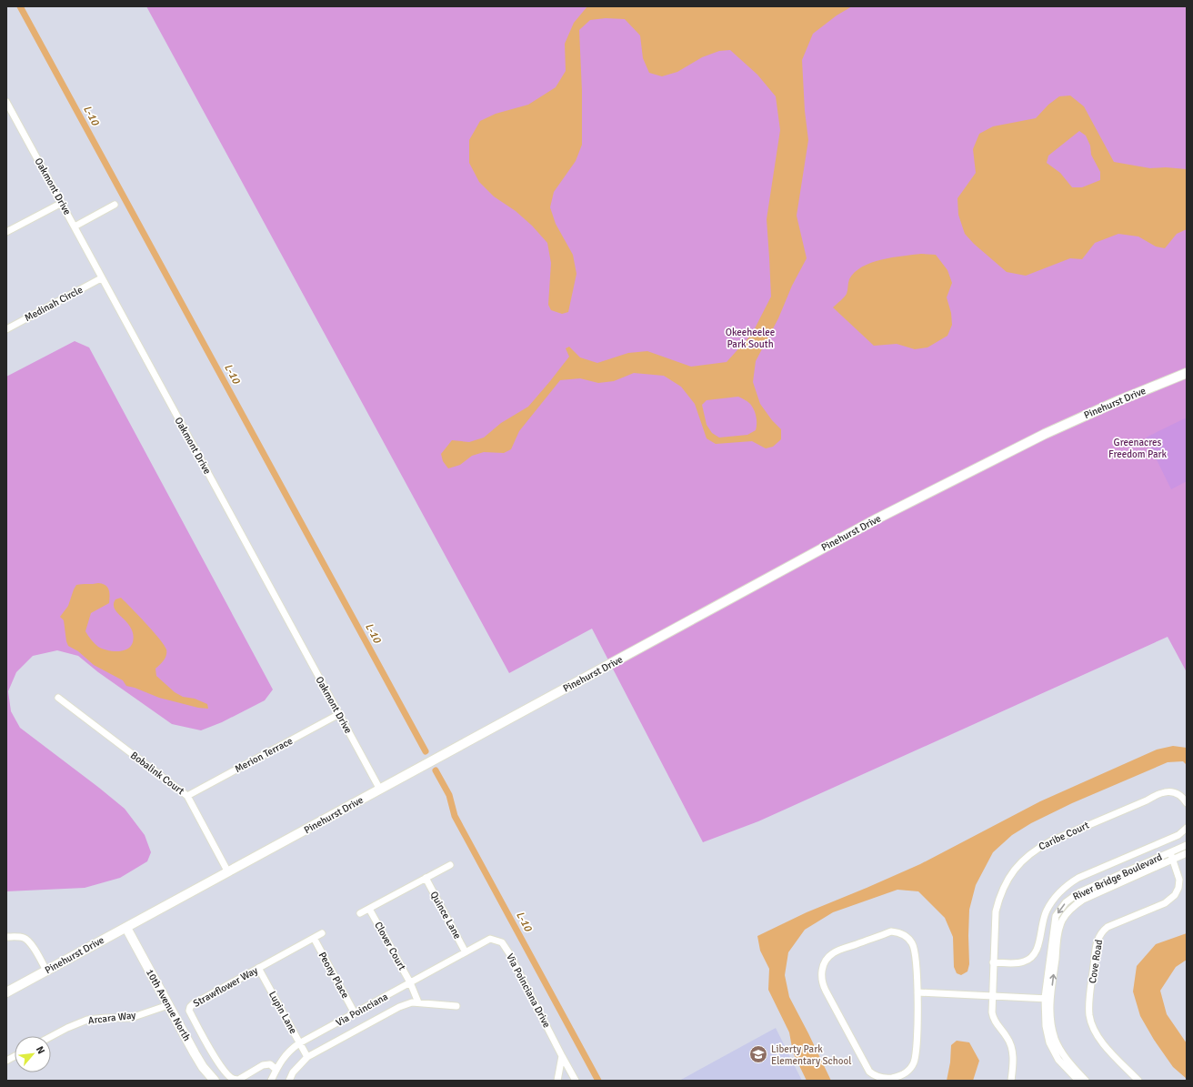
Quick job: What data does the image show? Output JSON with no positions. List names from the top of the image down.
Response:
{
  "streets": {
    "street": [
      "Oakmont Drive",
      "Medinah Circle",
      "Pinehurst Drive",
      "Merion Terrace",
      "Bobalink Court",
      "Caribe Court",
      "River Bridge Boulevard",
      "Quince Lane",
      "Clover Court",
      "Cove Road",
      "Peony Place",
      "Strawflower Way",
      "Via Poinciana Drive",
      "10th Avenue North",
      "Via Poinciana",
      "Lupin Lane",
      "Arcara Way"
    ]
  },
  "crossings": [
    ["Oakmont Drive", "Medinah Circle"],
    ["Oakmont Drive", "Pinehurst Drive"],
    ["Oakmont Drive", "Merion Terrace"],
    ["Pinehurst Drive", "Bobalink Court"],
    ["Pinehurst Drive", "10th Avenue North"],
    ["Merion Terrace", "Bobalink Court"],
    ["River Bridge Boulevard", "Cove Road"],
    ["Quince Lane", "Via Poinciana Drive"],
    ["Quince Lane", "Via Poinciana"],
    ["Clover Court", "Via Poinciana"],
    ["Peony Place", "Strawflower Way"],
    ["Peony Place", "Via Poinciana"],
    ["Strawflower Way", "Via Poinciana"],
    ["Strawflower Way", "Lupin Lane"],
    ["Via Poinciana Drive", "Via Poinciana"],
    ["10th Avenue North", "Arcara Way"],
    ["Via Poinciana", "Lupin Lane"]
  ],
  "water": ["L-10"],
  "parks": ["Okeeheelee Park South", "Greenacres Freedom Park"],
  "places": {
    "school or university": ["Liberty Park Elementary School"]
  },
  "north": "top right"
}
